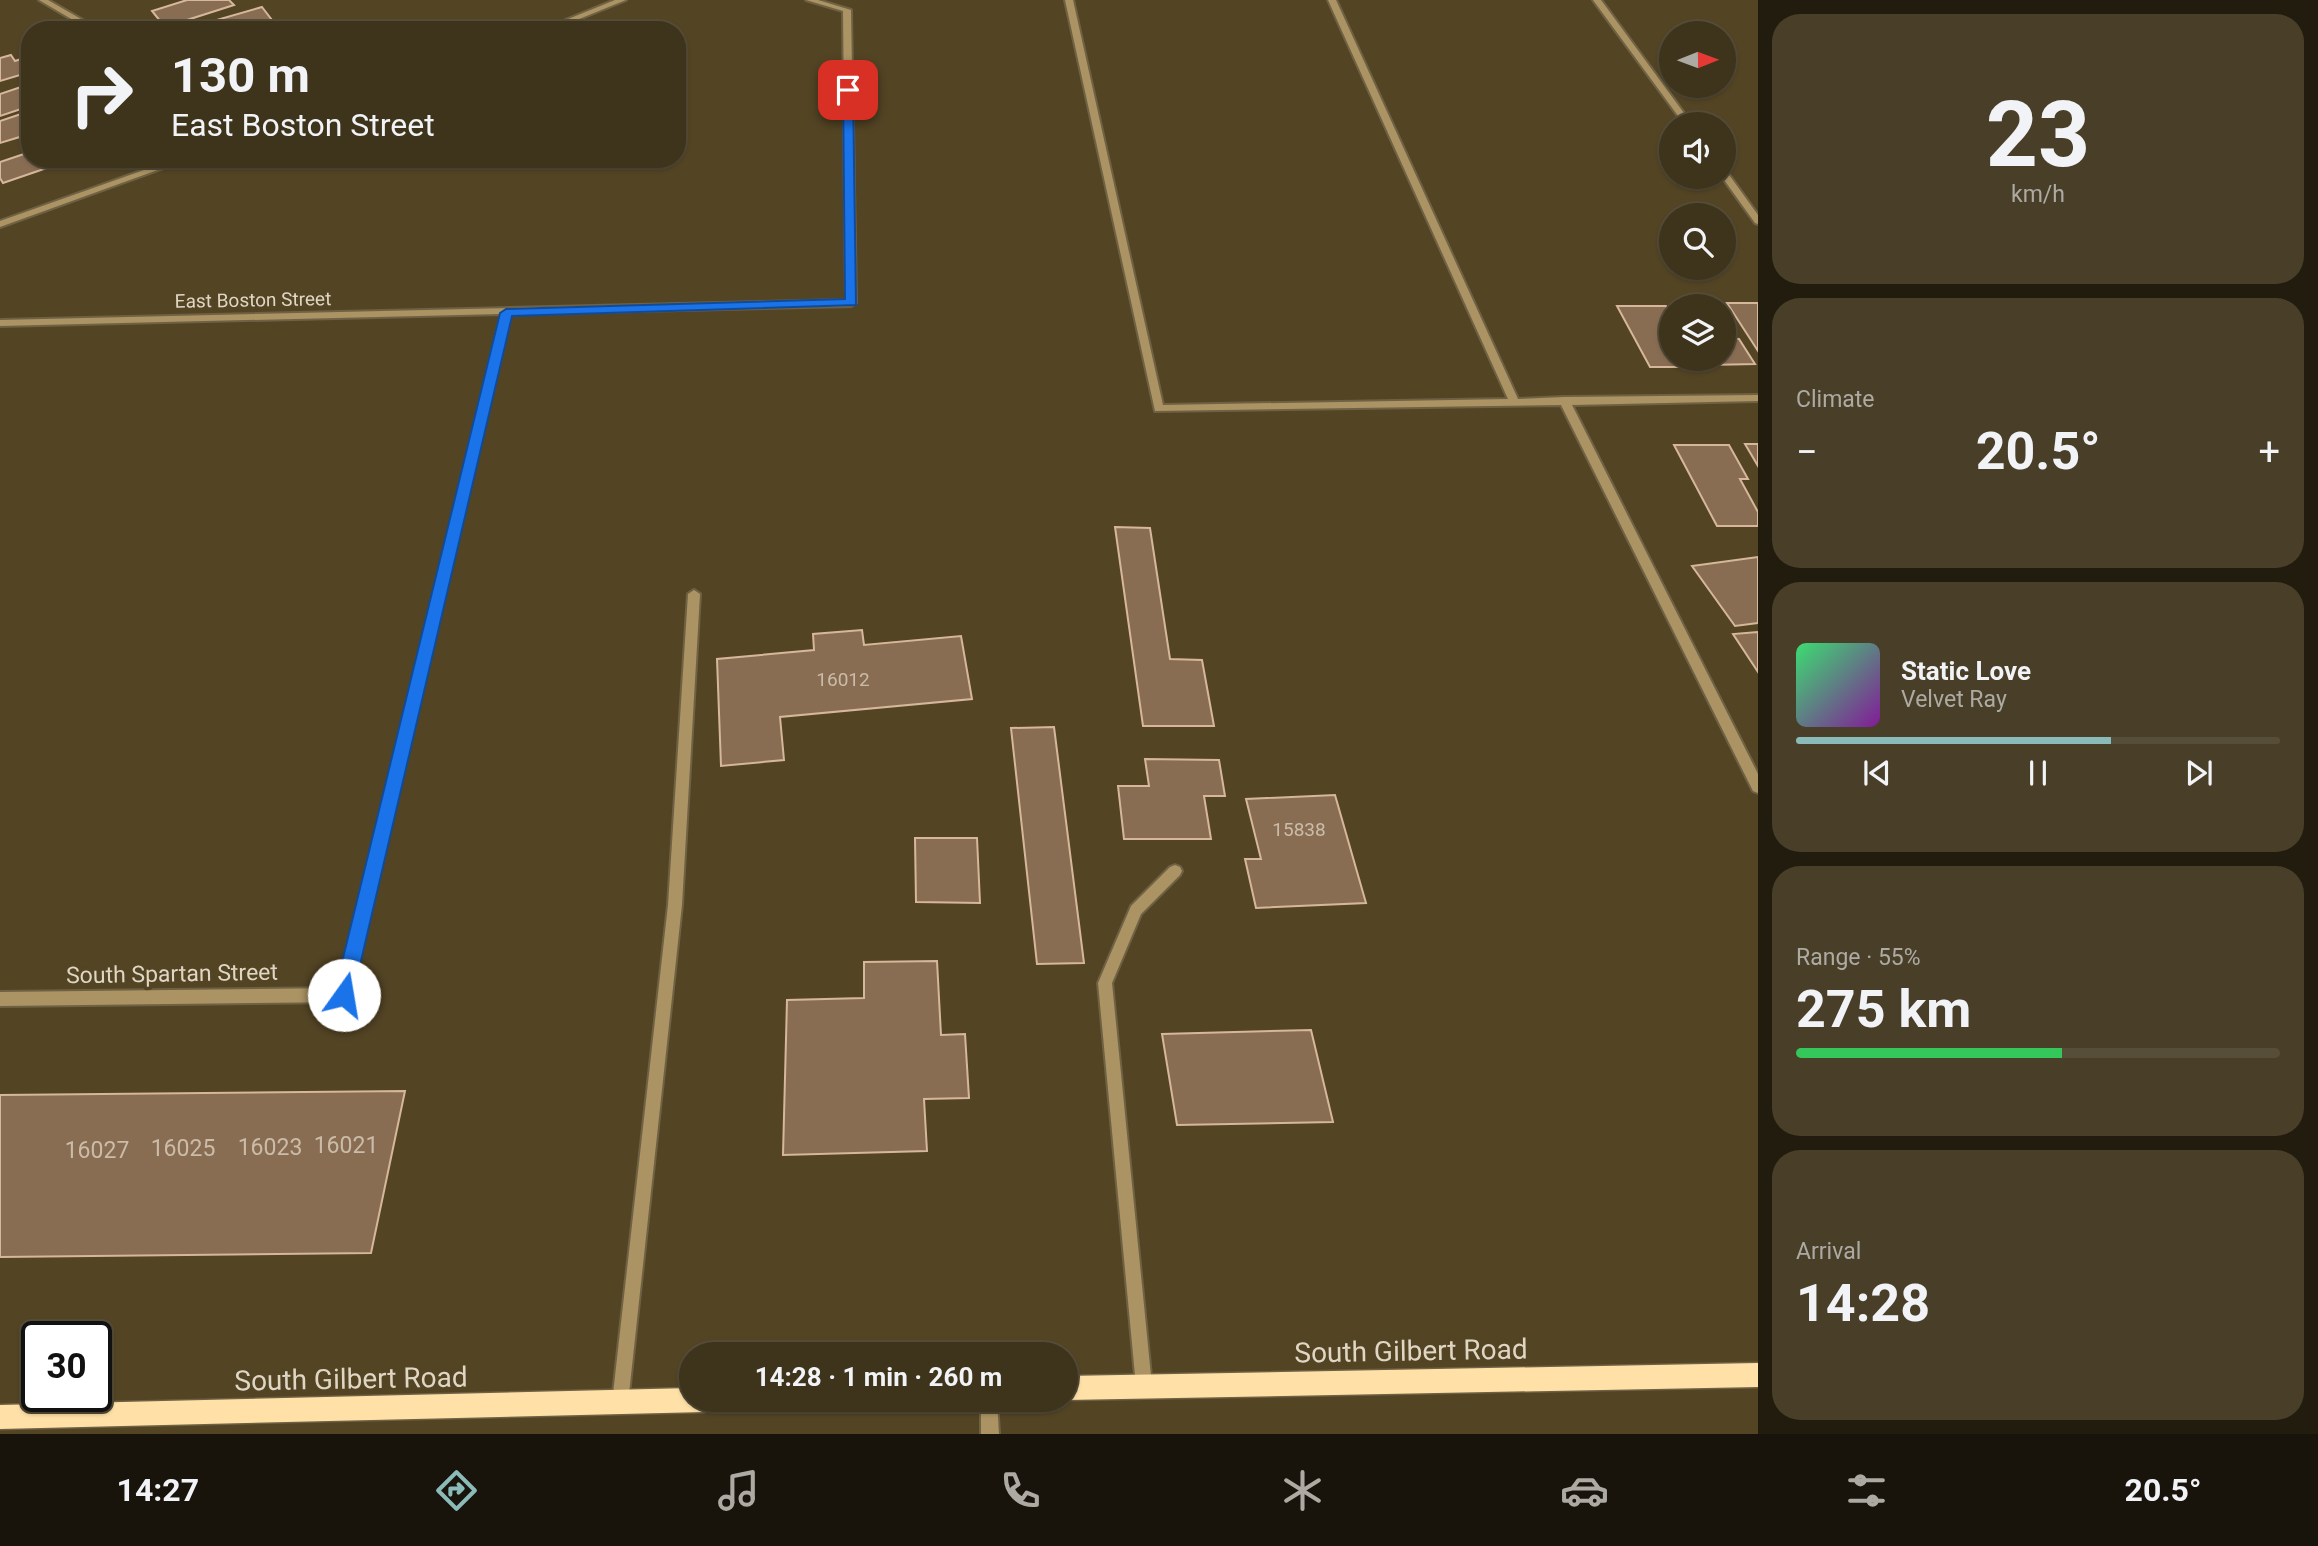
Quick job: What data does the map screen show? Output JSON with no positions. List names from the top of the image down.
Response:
{
  "streets": {
    "main road": ["South Gilbert Road"],
    "street": ["East Boston Street", "South Spartan Street"]
  },
  "crossings": [
    ["East Boston Street", "South Spartan Street"]
  ],
  "house_numbers": [
    "16012",
    "15838",
    "16021",
    "16023",
    "16025",
    "16027"
  ],
  "north": "right",
  "page": {
    "tile": [
      ["23", "km/h"],
      "Climate",
      ["Range · 55%", "275 km"],
      ["Arrival", "14:28"]
    ],
    "turn": ["130 m", "East Boston Street"],
    "heat": ["−", "20.5°", "+"],
    "song": ["Static Love", "Velvet Ray"],
    "limit": "30",
    "trip": "14:28 · 1 min · 260 m",
    "tabs": ["14:27", "20.5°"]
  }
}
